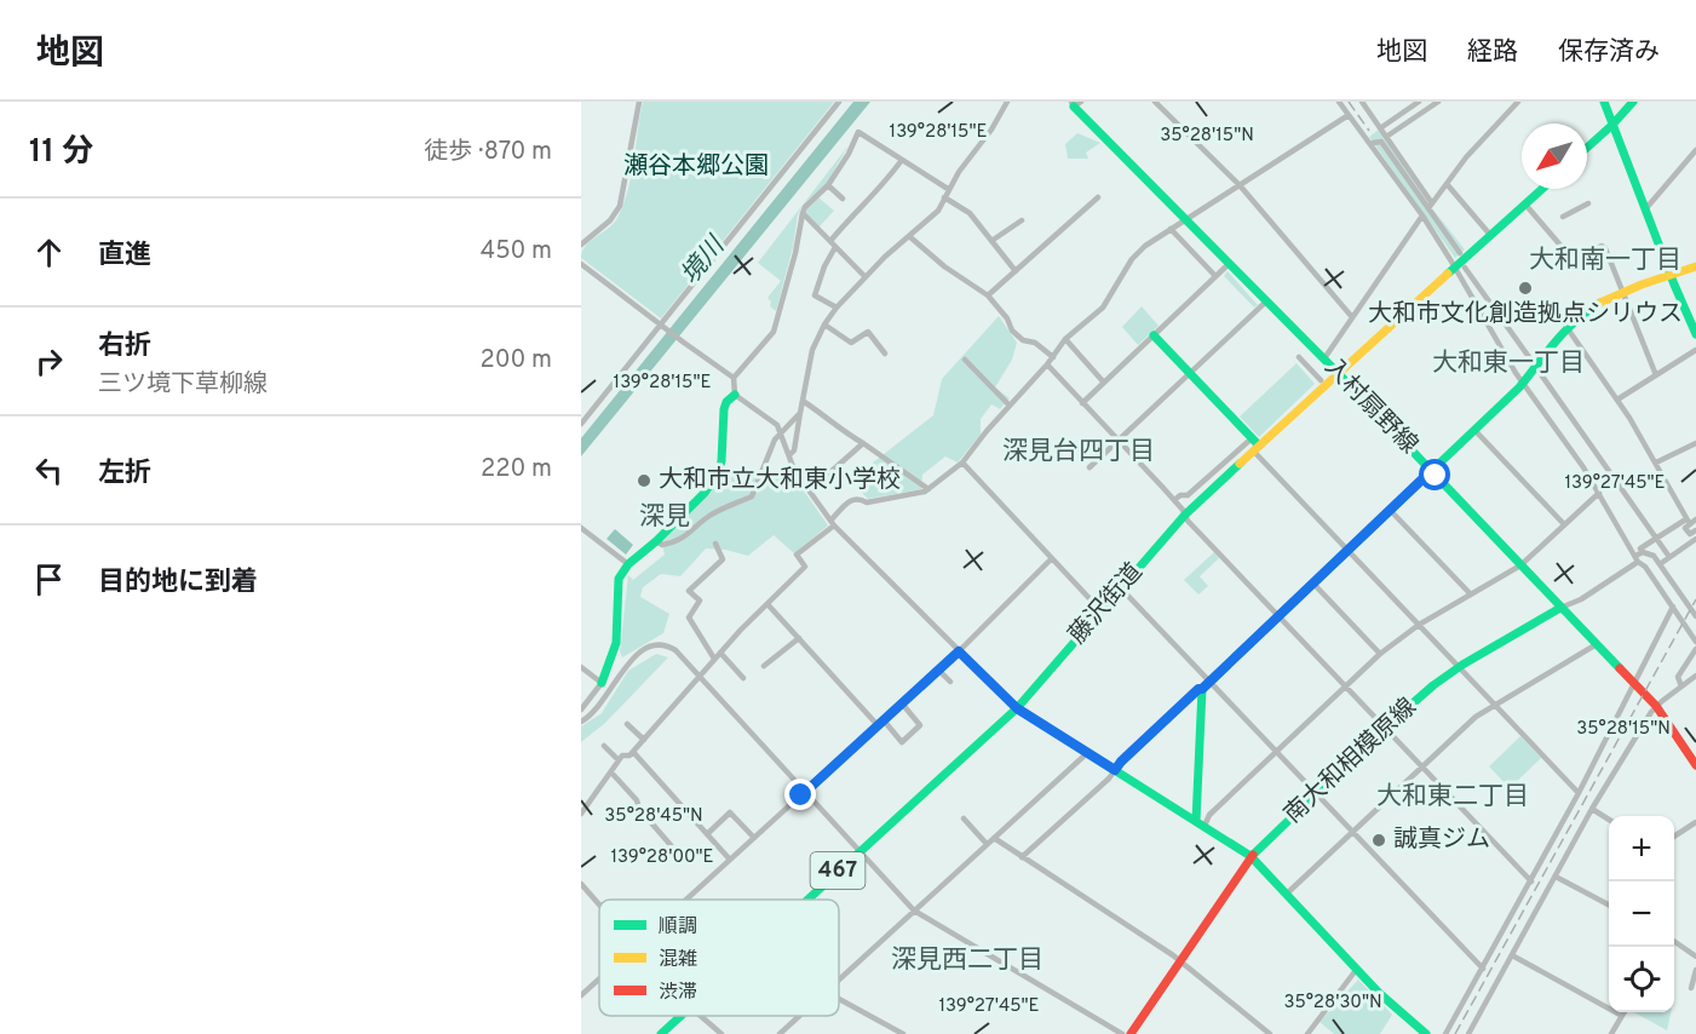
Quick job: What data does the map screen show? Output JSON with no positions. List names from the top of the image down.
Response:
{
  "streets": {
    "main road": [
      "入村扇野線",
      "藤沢街道",
      "南大和相模原線",
      "467"
    ]
  },
  "crossings": [
    ["入村扇野線", "藤沢街道"],
    ["入村扇野線", "南大和相模原線"]
  ],
  "districts": [
    "大和南一丁目",
    "大和東一丁目",
    "深見台四丁目",
    "深見",
    "大和東二丁目",
    "深見西二丁目"
  ],
  "water": ["境川"],
  "parks": ["瀬谷本郷公園"],
  "places": ["大和市文化創造拠点シリウス", "大和市立大和東小学校", "誠真ジム"],
  "legend": ["順調", "混雑", "渋滞"],
  "north": "bottom left",
  "page": {
    "header": "地図",
    "nav": ["地図", "経路", "保存済み"],
    "heading": ["11 分", "徒歩 · 870 m"],
    "list": [
      ["直進", "450 m"],
      ["右折", "三ツ境下草柳線", "200 m"],
      ["左折", "220 m"],
      "目的地に到着"
    ],
    "map_buttons": ["+", "−"]
  },
  "coordinates": [
    "139°28'15\"E",
    "35°28'15\"N",
    "139°27'45\"E",
    "35°28'45\"N",
    "139°28'00\"E",
    "35°28'30\"N"
  ]
}
